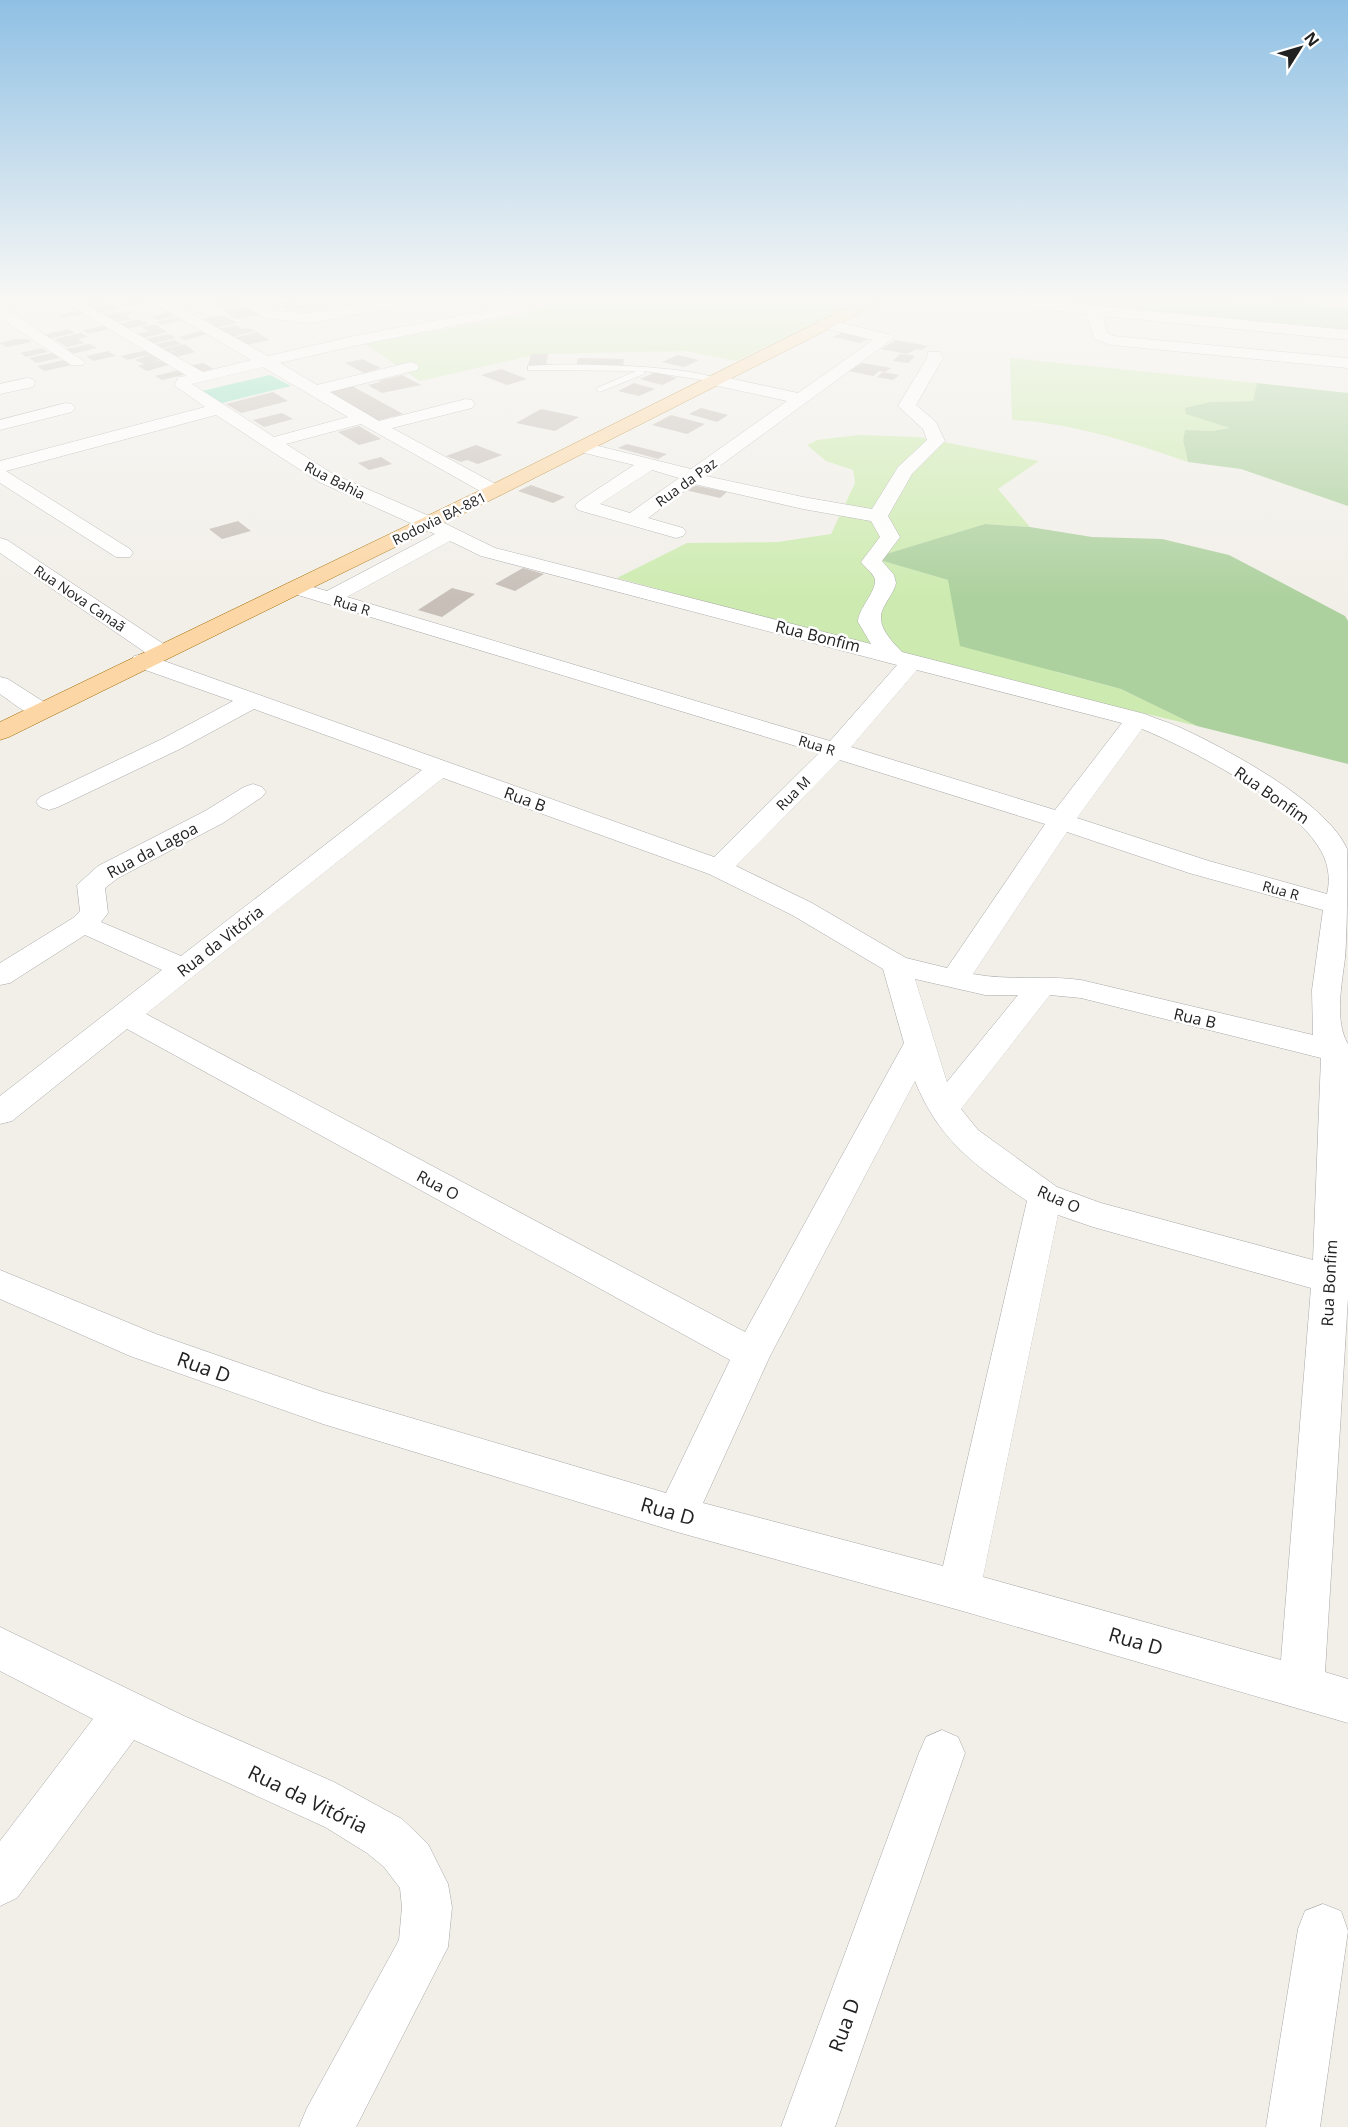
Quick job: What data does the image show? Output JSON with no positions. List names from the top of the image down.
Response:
{
  "streets": {
    "main road": ["Rodovia BA-881"],
    "street": [
      "Rua Bahia",
      "Rua da Paz",
      "Rua Nova Canaã",
      "Rua R",
      "Rua Bonfim",
      "Rua M",
      "Rua B",
      "Rua da Lagoa",
      "Rua da Vitória",
      "Rua O",
      "Rua D"
    ]
  },
  "crossings": [
    ["Rua Bahia", "Rodovia BA-881"],
    ["Rua Bahia", "Rua Bonfim"],
    ["Rodovia BA-881", "Rua Nova Canaã"],
    ["Rodovia BA-881", "Rua R"],
    ["Rodovia BA-881", "Rua Bonfim"],
    ["Rodovia BA-881", "Rua B"],
    ["Rua Nova Canaã", "Rua B"],
    ["Rua R", "Rua Bonfim"],
    ["Rua R", "Rua M"],
    ["Rua Bonfim", "Rua M"],
    ["Rua Bonfim", "Rua B"],
    ["Rua Bonfim", "Rua O"],
    ["Rua Bonfim", "Rua D"],
    ["Rua M", "Rua B"],
    ["Rua B", "Rua da Vitória"],
    ["Rua B", "Rua O"],
    ["Rua da Vitória", "Rua O"]
  ],
  "north": "top right"
}
